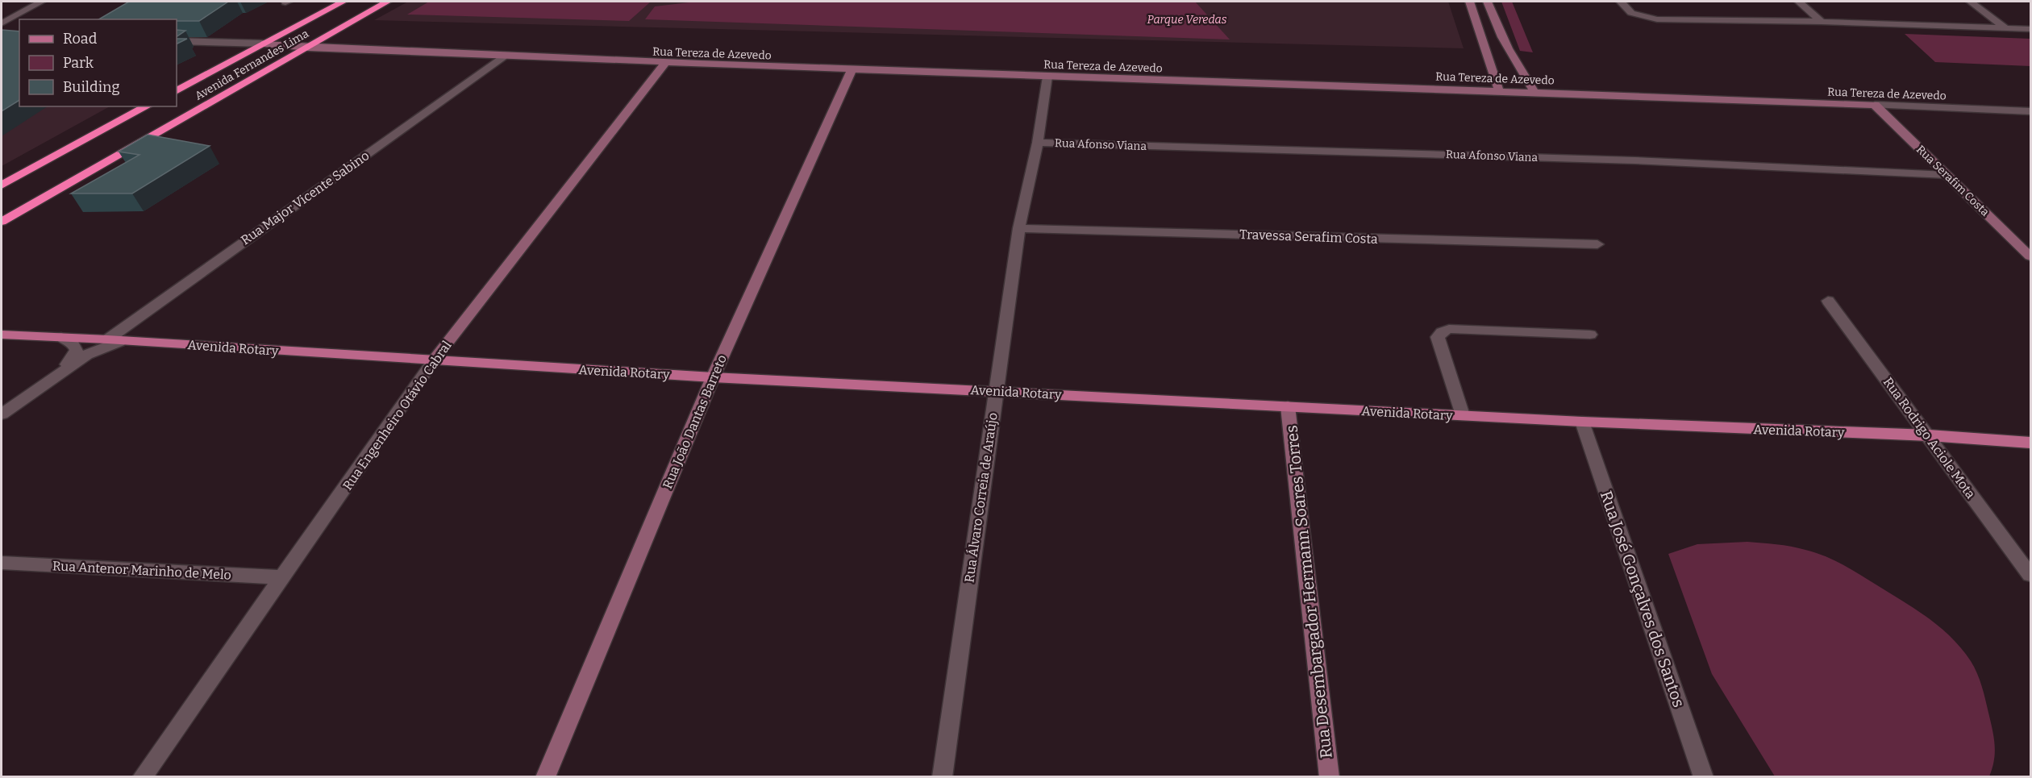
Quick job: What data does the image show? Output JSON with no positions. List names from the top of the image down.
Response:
{
  "streets": {
    "highway": ["Avenida Fernandes Lima"],
    "main road": ["Avenida Rotary"],
    "street": [
      "Rua Tereza de Azevedo",
      "Rua Afonso Viana",
      "Rua Serafim Costa",
      "Rua Major Vicente Sabino",
      "Travessa Serafim Costa",
      "Rua Engenheiro Otávio Cabral",
      "Rua João Dantas Barreto",
      "Rua Rodrigo Aciole Mota",
      "Rua Álvaro Correia de Araújo",
      "Rua Antenor Marinho de Melo",
      "Rua Desembargador Hermann Soares Torres",
      "Rua José Gonçalves dos Santos"
    ]
  },
  "crossings": [
    ["Rua Tereza de Azevedo", "Avenida Fernandes Lima"],
    ["Rua Tereza de Azevedo", "Rua Serafim Costa"],
    ["Rua Tereza de Azevedo", "Rua Major Vicente Sabino"],
    ["Rua Tereza de Azevedo", "Rua Engenheiro Otávio Cabral"],
    ["Rua Tereza de Azevedo", "Rua João Dantas Barreto"],
    ["Rua Tereza de Azevedo", "Rua Álvaro Correia de Araújo"],
    ["Rua Afonso Viana", "Rua Serafim Costa"],
    ["Rua Afonso Viana", "Rua Álvaro Correia de Araújo"],
    ["Rua Major Vicente Sabino", "Avenida Rotary"],
    ["Travessa Serafim Costa", "Rua Álvaro Correia de Araújo"],
    ["Avenida Rotary", "Rua Engenheiro Otávio Cabral"],
    ["Avenida Rotary", "Rua João Dantas Barreto"],
    ["Avenida Rotary", "Rua Rodrigo Aciole Mota"],
    ["Avenida Rotary", "Rua Álvaro Correia de Araújo"],
    ["Avenida Rotary", "Rua Desembargador Hermann Soares Torres"],
    ["Avenida Rotary", "Rua José Gonçalves dos Santos"],
    ["Rua Engenheiro Otávio Cabral", "Rua Antenor Marinho de Melo"]
  ],
  "parks": ["Parque Veredas"],
  "legend": ["Road", "Park", "Building"]
}
